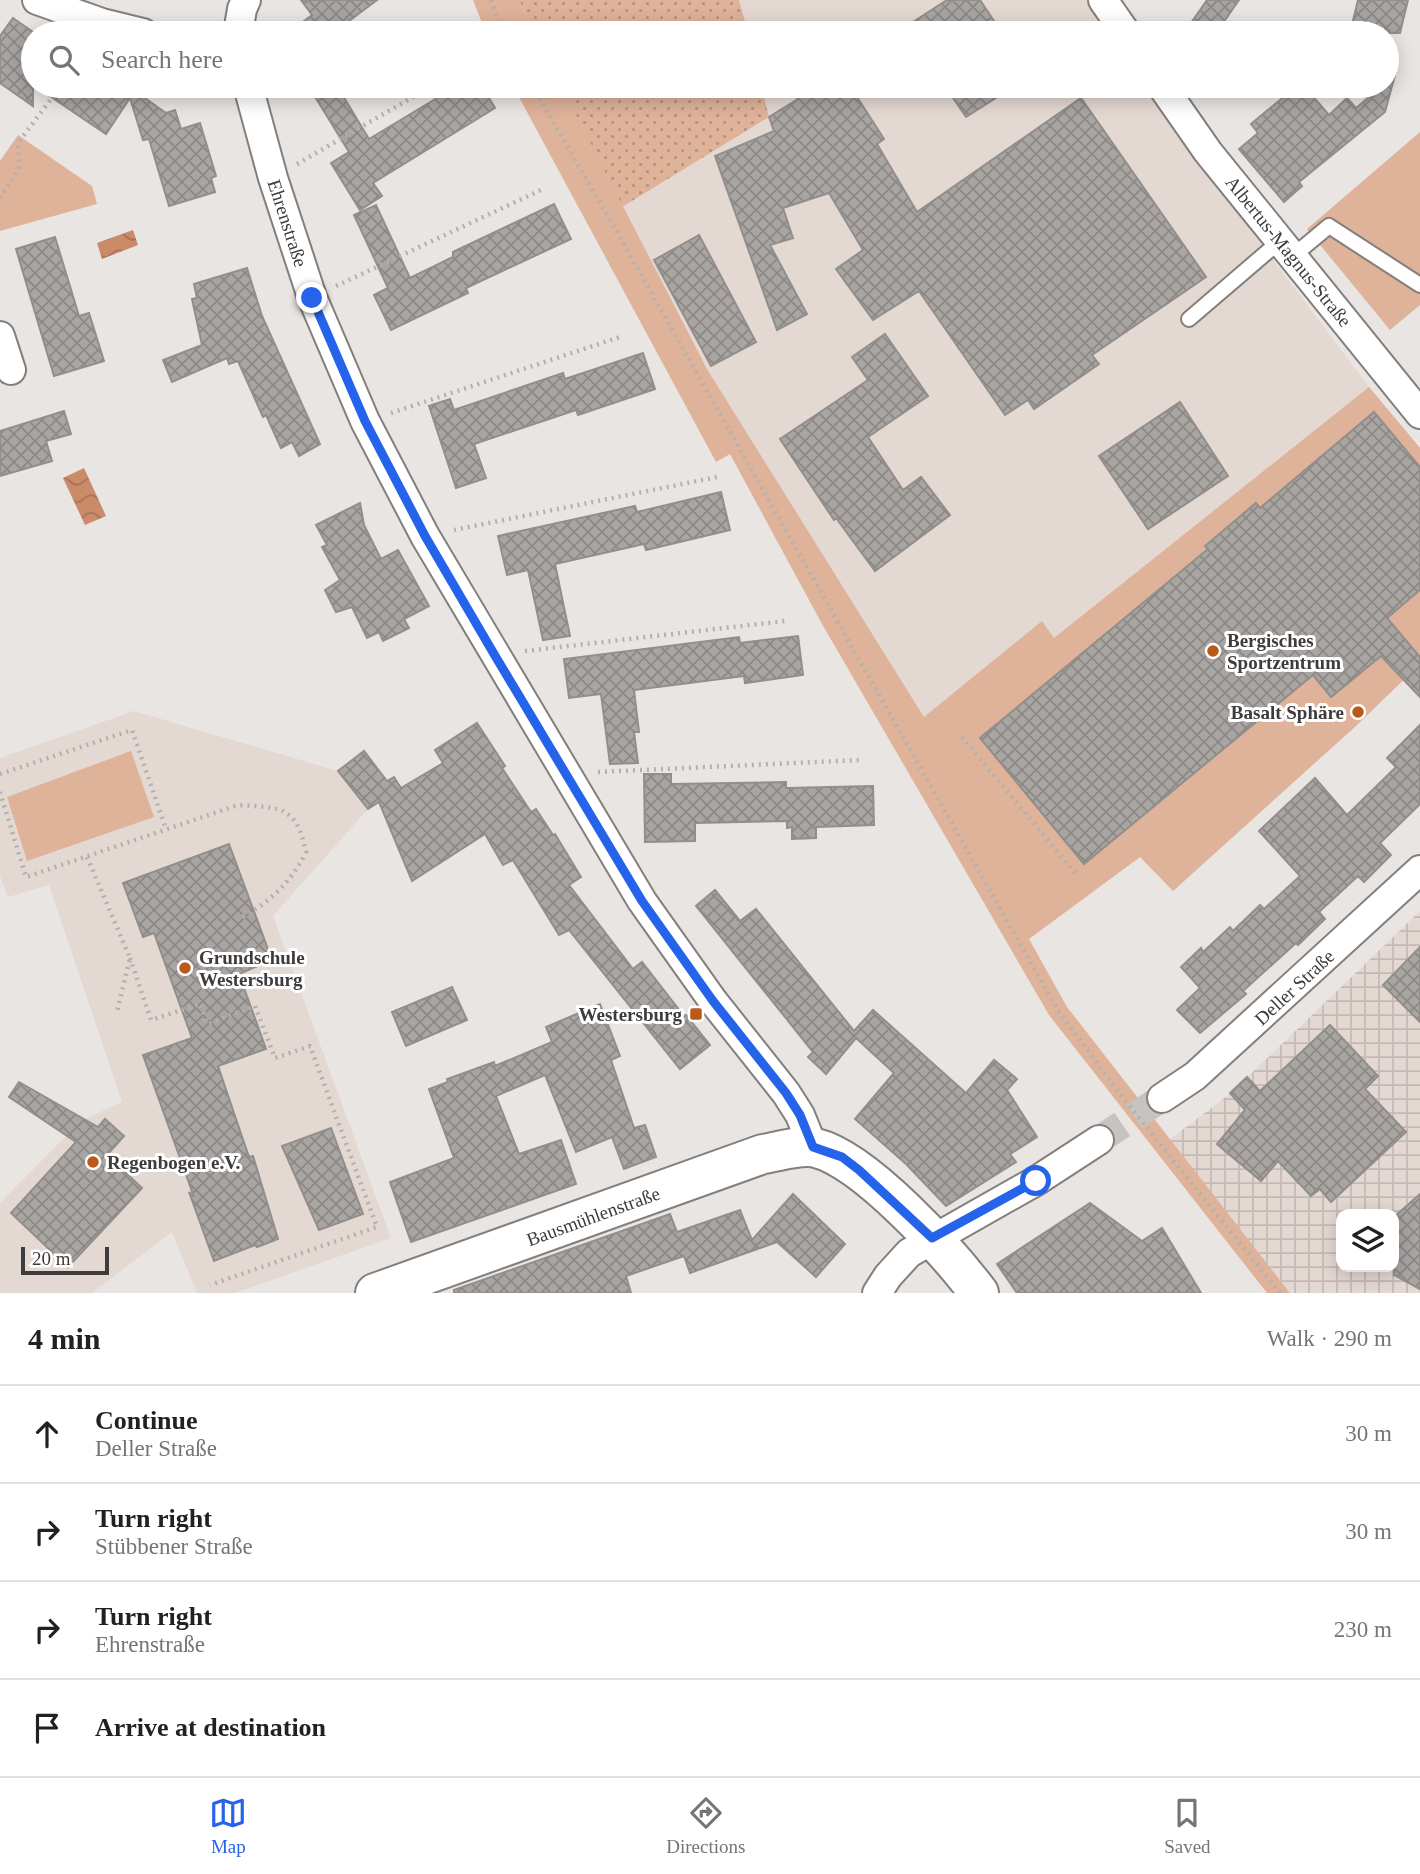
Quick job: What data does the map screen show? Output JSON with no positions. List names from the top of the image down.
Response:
{
  "streets": {
    "street": [
      "Ehrenstraße",
      "Albertus-Magnus-Straße",
      "Deller Straße",
      "Bausmühlenstraße"
    ]
  },
  "crossings": [
    ["Ehrenstraße", "Bausmühlenstraße"]
  ],
  "places": {
    "other": [
      "Bergisches Sportzentrum",
      "Basalt Sphäre",
      "Grundschule Westersburg",
      "Regenbogen e.V."
    ],
    "transit": ["Westersburg"]
  },
  "scale_bar": "20 m",
  "page": {
    "search": "Search here",
    "scale": "20 m",
    "heading": ["4 min", "Walk · 290 m"],
    "list": [
      ["Continue", "Deller Straße", "30 m"],
      ["Turn right", "Stübbener Straße", "30 m"],
      ["Turn right", "Ehrenstraße", "230 m"],
      "Arrive at destination"
    ],
    "nav": ["Map", "Directions", "Saved"]
  }
}
